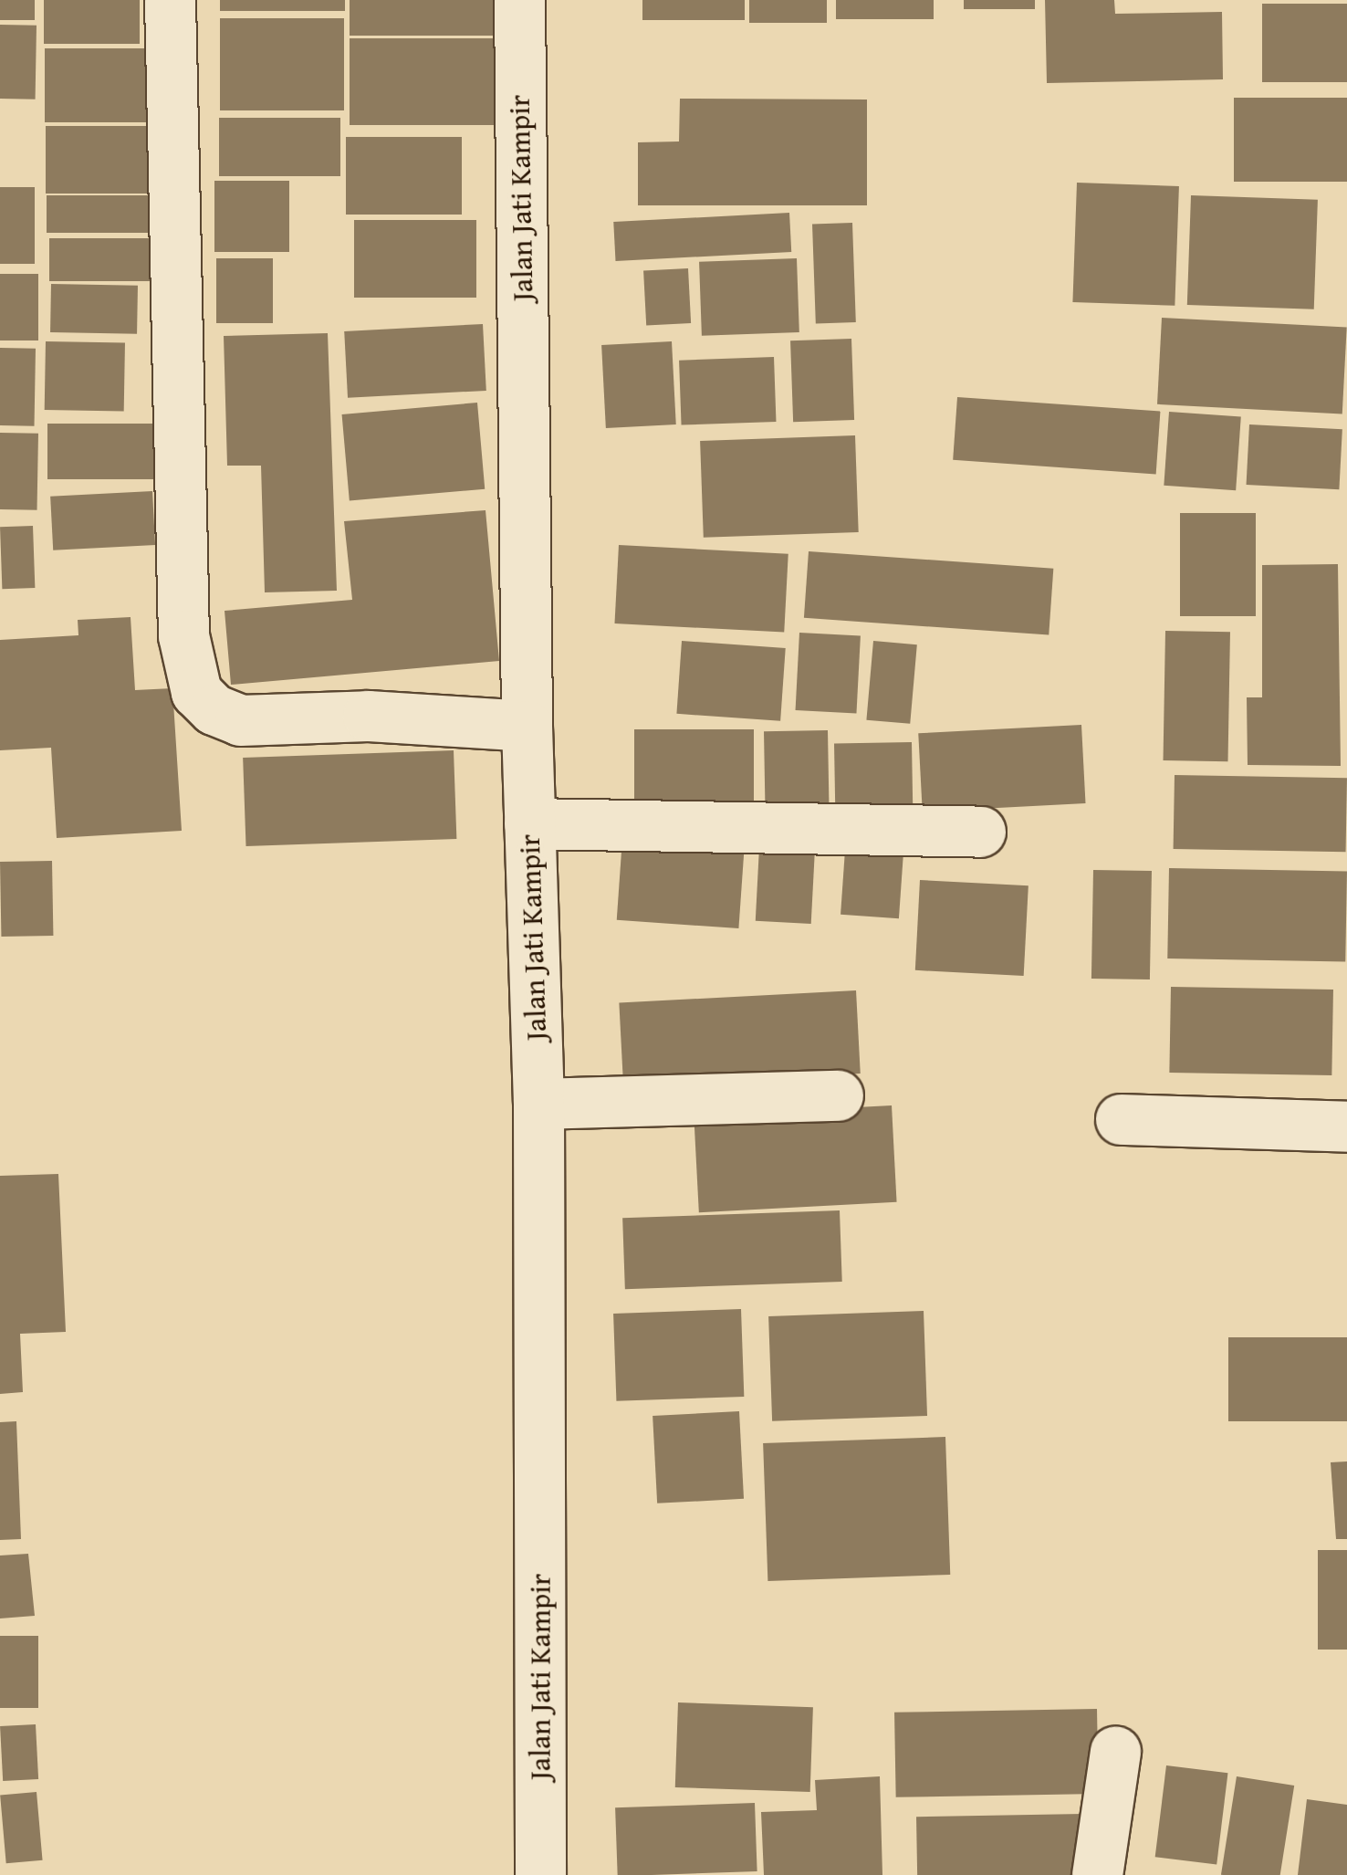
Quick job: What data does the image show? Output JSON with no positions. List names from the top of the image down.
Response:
{
  "streets": {
    "street": ["Jalan Jati Kampir"]
  }
}
